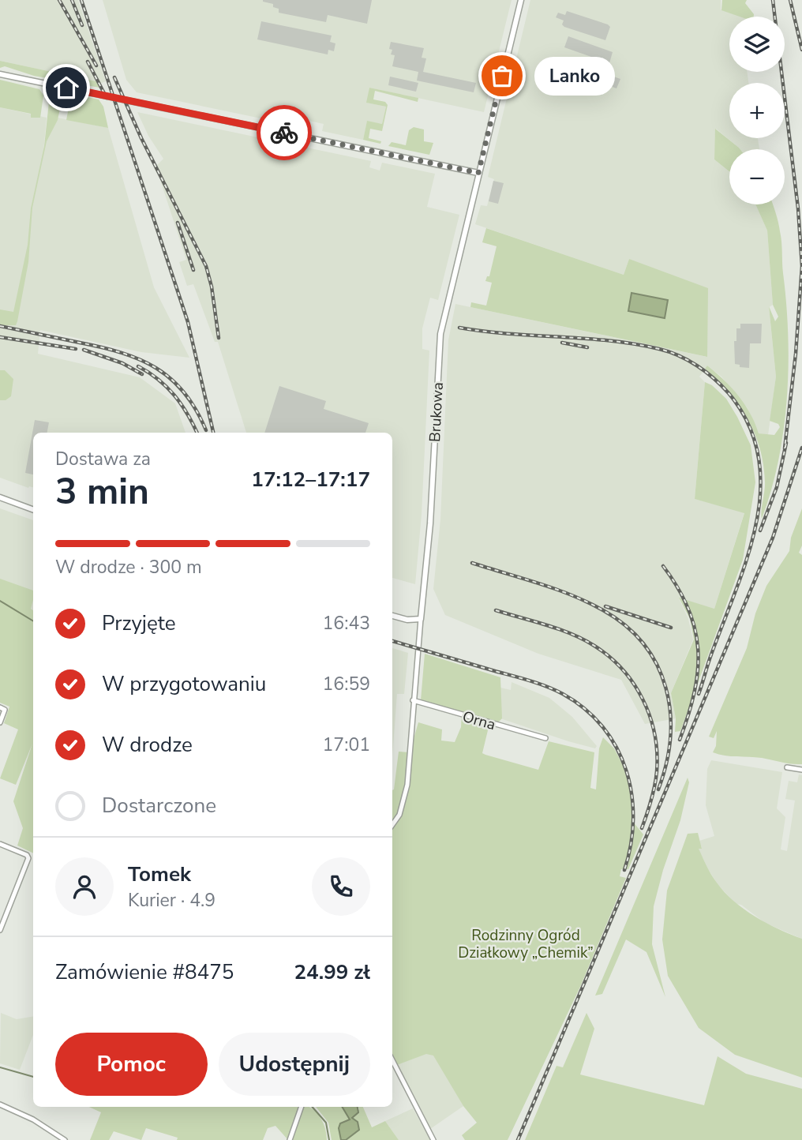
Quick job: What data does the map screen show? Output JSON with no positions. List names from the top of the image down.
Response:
{
  "streets": {
    "street": ["Brukowa", "Orna"]
  },
  "crossings": [
    ["Brukowa", "Orna"]
  ],
  "parks": ["Rodzinny Ogród Działkowy „Chemik”"],
  "places": ["Lanko"],
  "page": {
    "map_buttons": ["+", "−"],
    "bubble": "Lanko",
    "heading": ["3 min", "Dostawa za", "17:12–17:17"],
    "panel": [
      "Tomek",
      "Kurier · 4.9",
      "Zamówienie #8475",
      "24.99 zł"
    ],
    "bar": "W drodze · 300 m",
    "list": [
      ["Przyjęte", "16:43"],
      ["W przygotowaniu", "16:59"],
      ["W drodze", "17:01"],
      "Dostarczone"
    ],
    "buttons": ["Pomoc", "Udostępnij"]
  }
}
